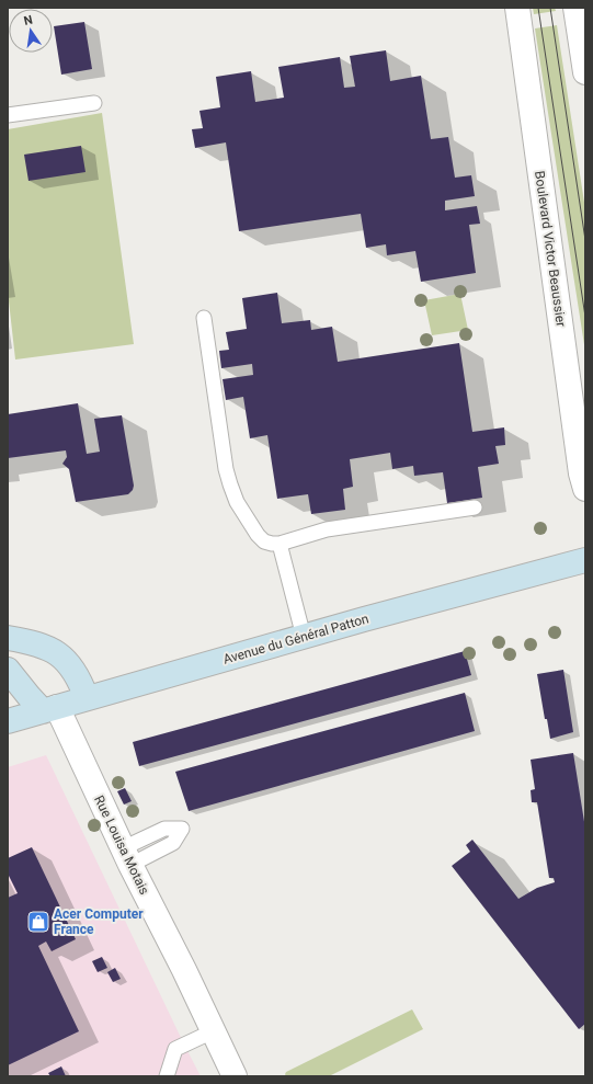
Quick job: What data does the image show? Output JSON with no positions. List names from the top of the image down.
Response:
{
  "streets": {
    "street": ["Boulevard Victor Beaussier", "Avenue du Général Patton", "Rue Louisa Motais"]
  },
  "crossings": [
    ["Avenue du Général Patton", "Rue Louisa Motais"]
  ],
  "places": {
    "shop": ["Acer Computer France"]
  },
  "north": "top"
}
